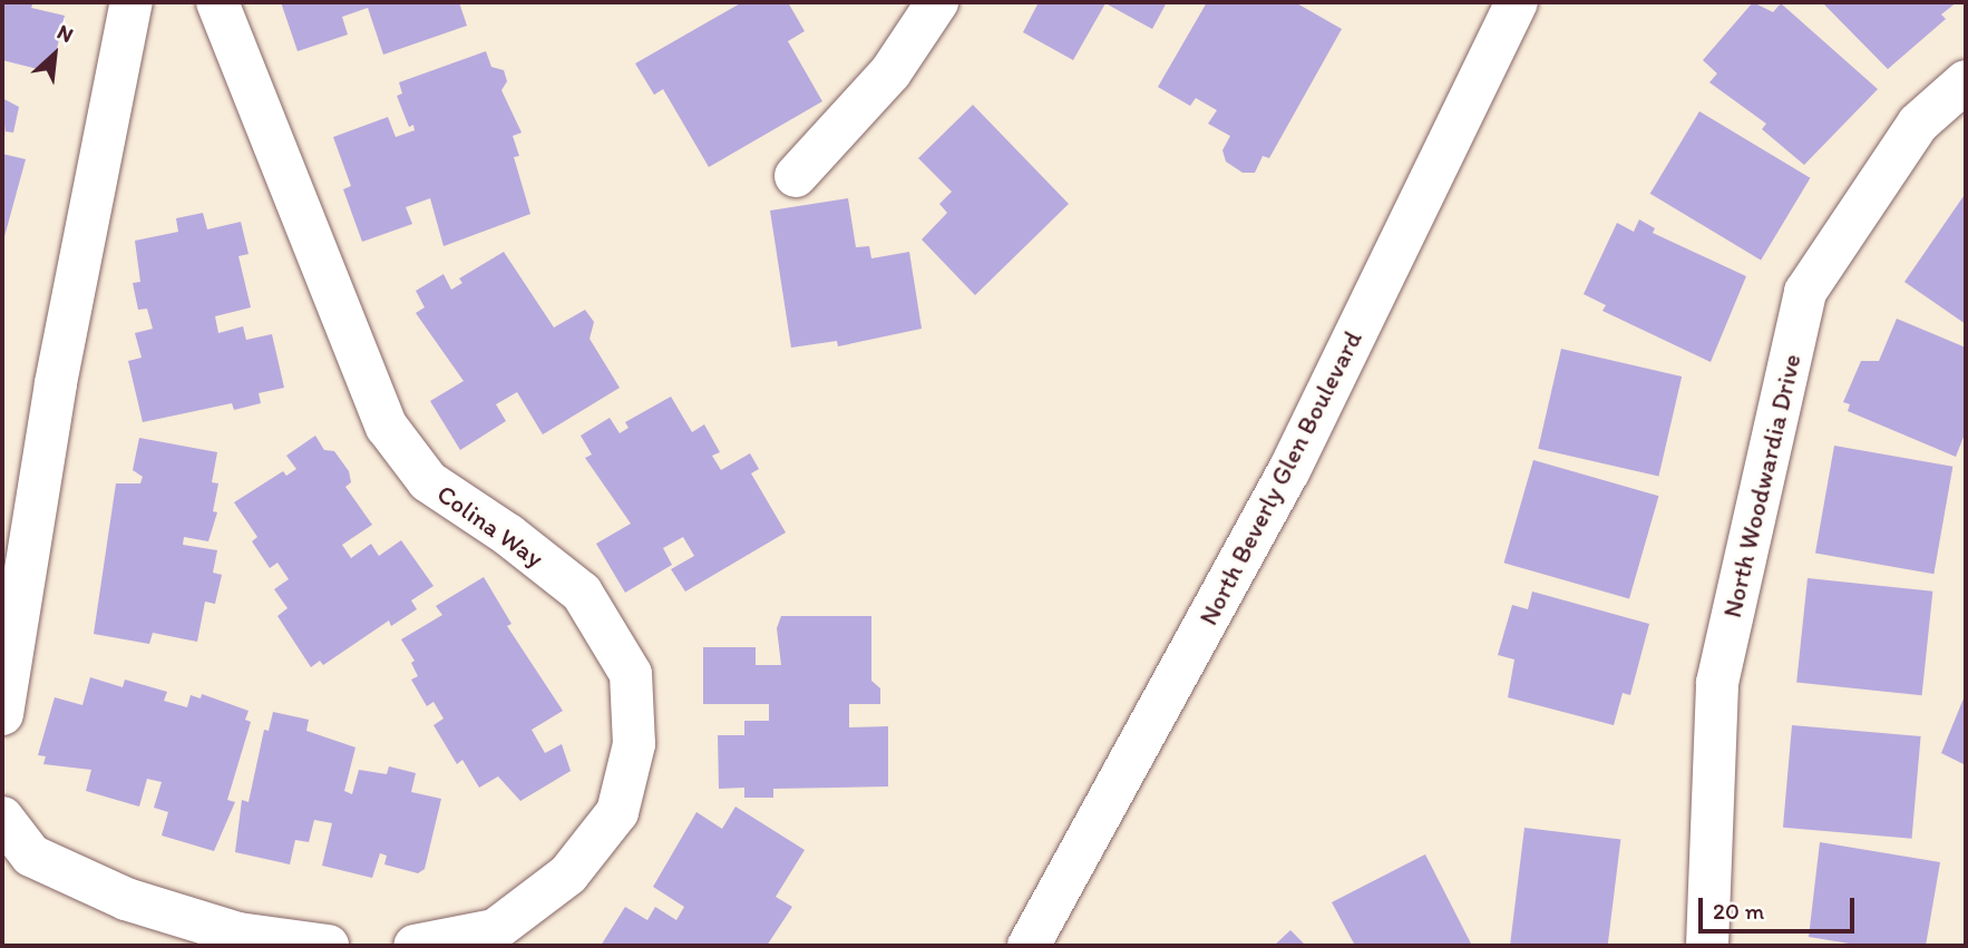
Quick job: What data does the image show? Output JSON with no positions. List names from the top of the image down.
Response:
{
  "streets": {
    "street": ["North Beverly Glen Boulevard", "North Woodwardia Drive", "Colina Way"]
  },
  "scale_bar": "20 m",
  "north": "top right"
}
